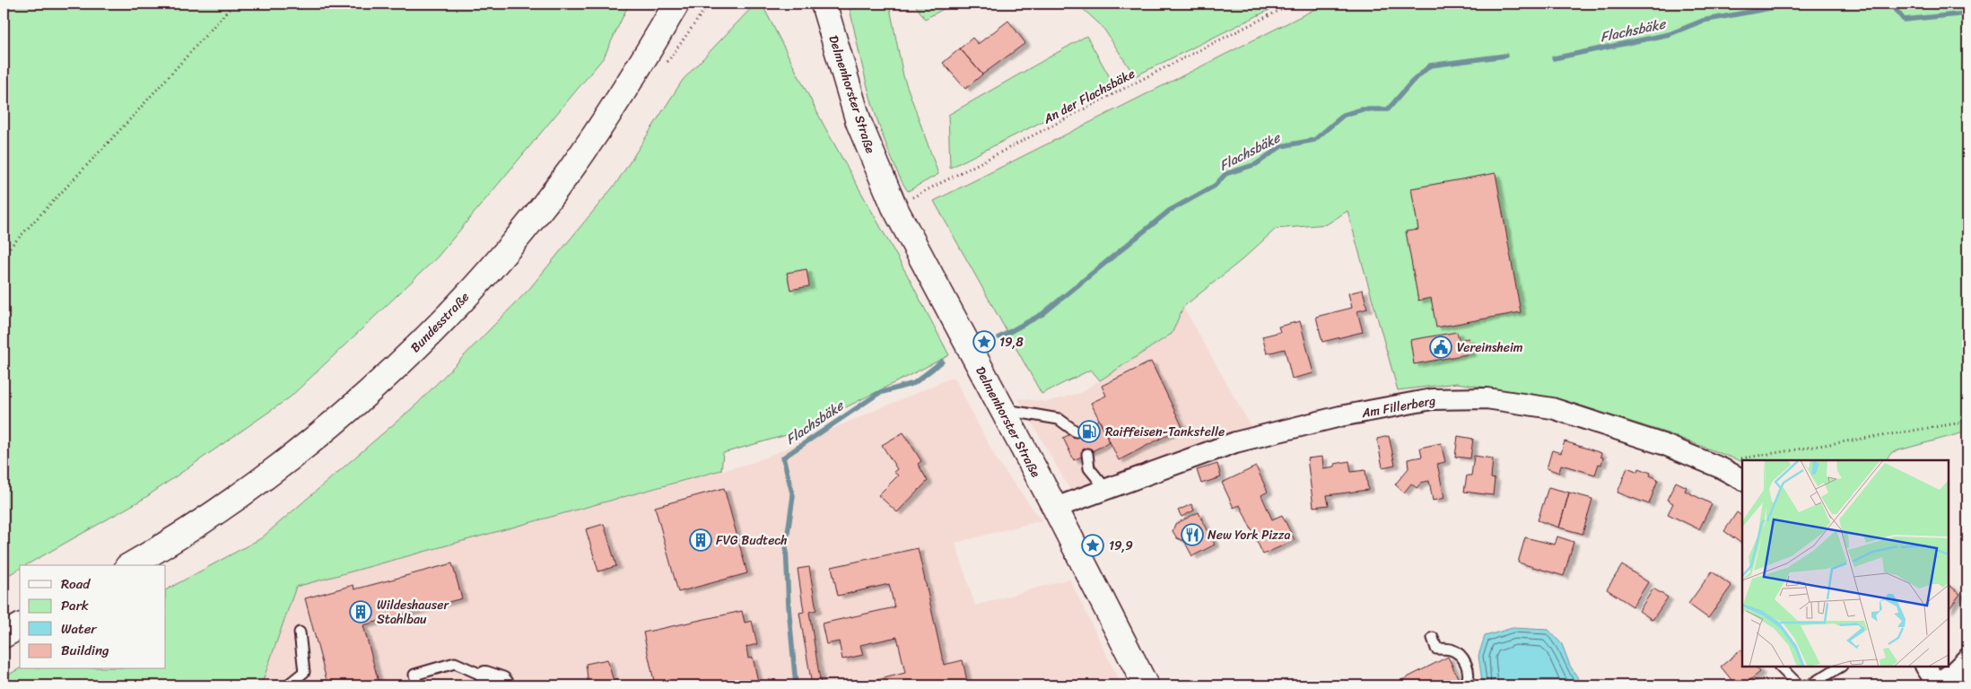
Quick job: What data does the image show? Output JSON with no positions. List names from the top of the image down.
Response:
{
  "streets": {
    "main road": ["Delmenhorster Straße", "Bundesstraße"],
    "street": ["Am Fillerberg"],
    "path": ["An der Flachsbäke"]
  },
  "crossings": [
    ["Delmenhorster Straße", "An der Flachsbäke"],
    ["Delmenhorster Straße", "Am Fillerberg"]
  ],
  "water": ["Flachsbäke"],
  "places": {
    "place": ["19,8", "19,9"],
    "public building": ["Vereinsheim"],
    "fuel station": ["Raiffeisen-Tankstelle"],
    "restaurant": ["New York Pizza"],
    "building": ["FVG Budtech", "Wildeshauser Stahlbau"]
  },
  "legend": [
    "Road",
    "Park",
    "Water",
    "Building"
  ]
}
